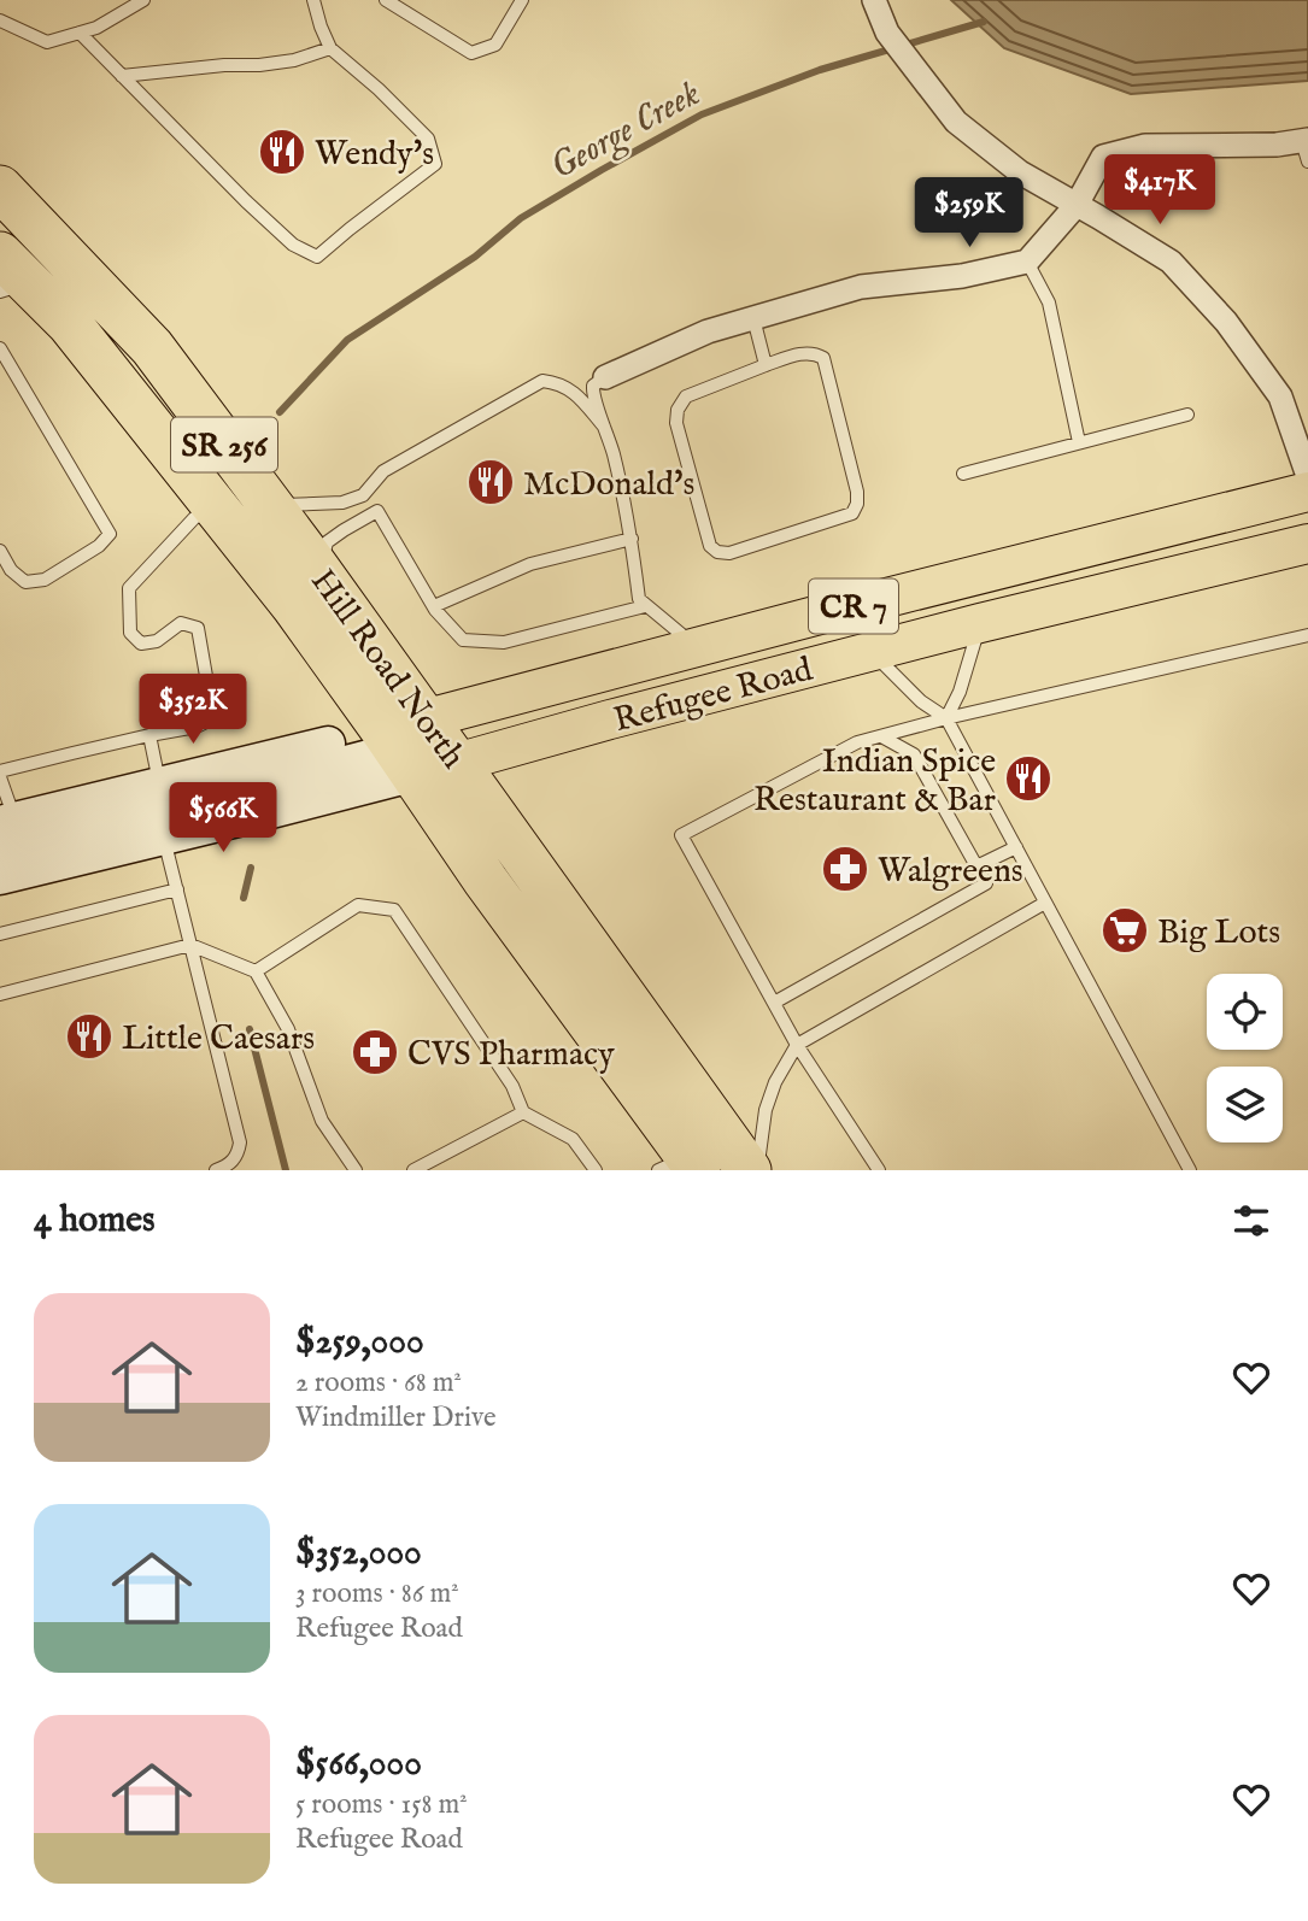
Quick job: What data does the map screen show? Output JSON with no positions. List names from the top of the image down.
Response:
{
  "streets": {
    "highway": ["SR 256", "Hill Road North"],
    "main road": ["CR 7", "Refugee Road"]
  },
  "crossings": [
    ["Hill Road North", "Refugee Road"]
  ],
  "water": ["George Creek"],
  "places": {
    "restaurant": [
      "Wendy's",
      "McDonald's",
      "Indian Spice Restaurant & Bar",
      "Little Caesars"
    ],
    "pharmacy": ["Walgreens", "CVS Pharmacy"],
    "supermarket": ["Big Lots"]
  },
  "page": {
    "price": [
      "$417K",
      "$259K",
      "$352K",
      "$566K"
    ],
    "heading": "4 homes",
    "list": [
      {
        "name": "$259,000",
        "note": "2 rooms · 68 m² · Windmiller Drive"
      },
      {
        "name": "$352,000",
        "note": "3 rooms · 86 m² · Refugee Road"
      },
      {
        "name": "$566,000",
        "note": "5 rooms · 158 m² · Refugee Road"
      }
    ]
  }
}
